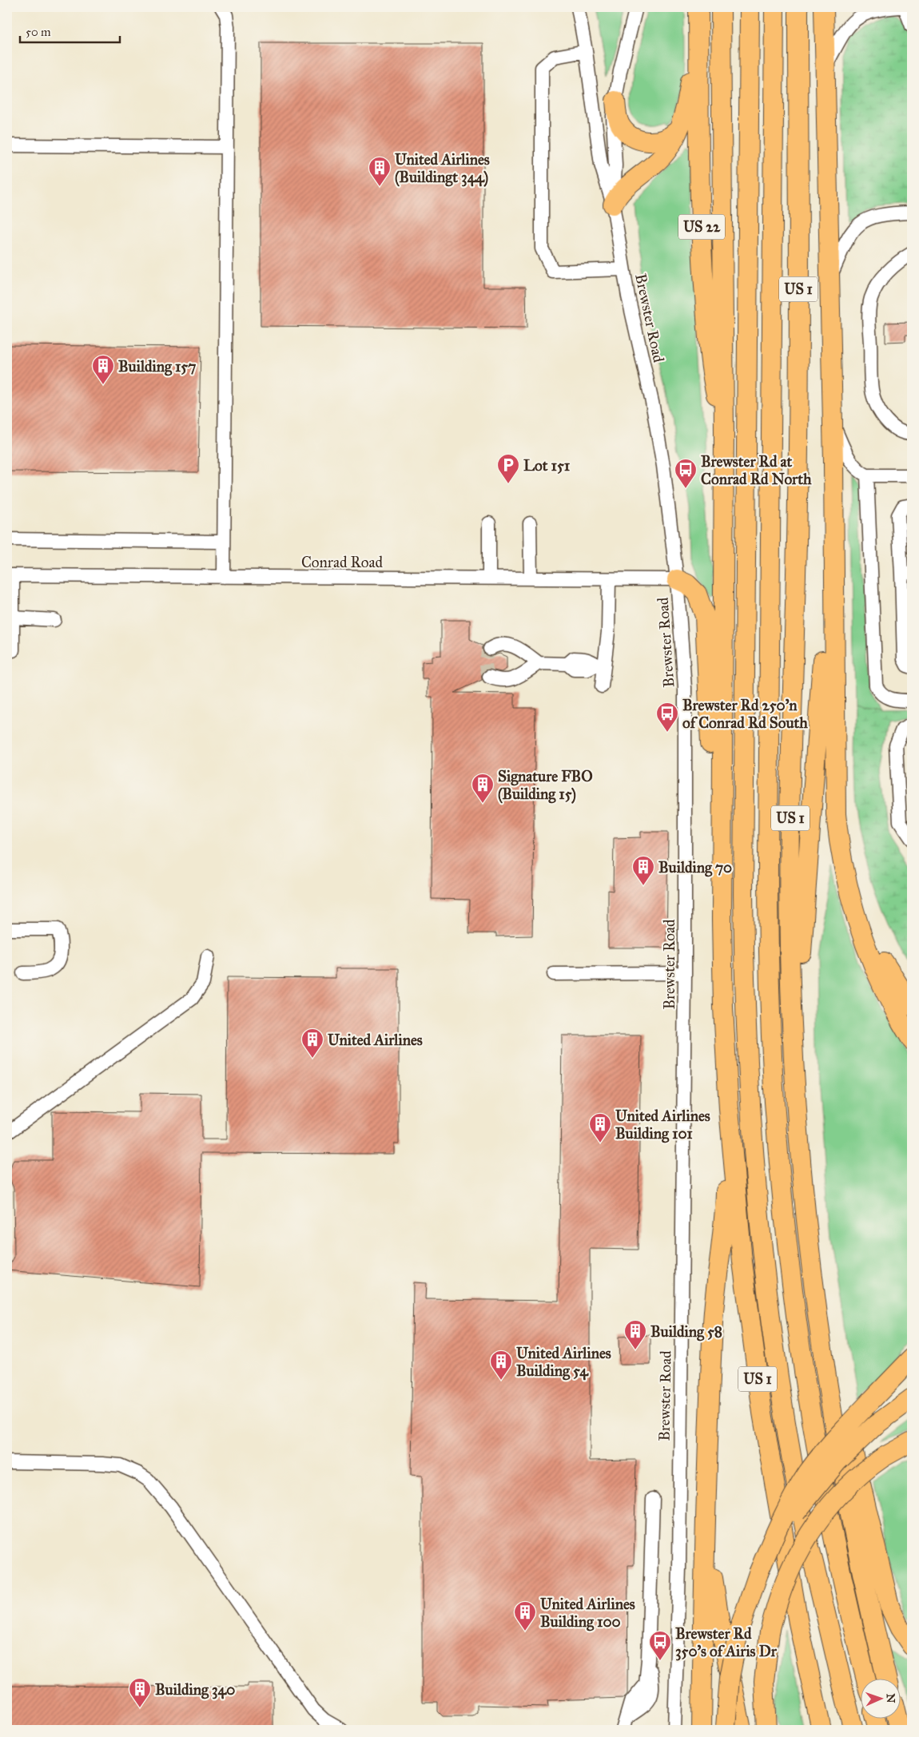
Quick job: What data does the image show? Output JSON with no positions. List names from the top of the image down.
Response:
{
  "streets": {
    "highway": ["US 22", "US 1"],
    "street": ["Brewster Road", "Conrad Road"]
  },
  "crossings": [
    ["US 22", "US 1"],
    ["Brewster Road", "Conrad Road"]
  ],
  "places": {
    "building": [
      "United Airlines (Buildingt 344)",
      "Building 157",
      "Signature FBO (Building 15)",
      "Building 70",
      "United Airlines",
      "United Airlines Building 101",
      "Building 58",
      "United Airlines Building 54",
      "United Airlines Building 100",
      "Building 340"
    ],
    "parking": ["Lot 151"],
    "bus stop": ["Brewster Rd at Conrad Rd North", "Brewster Rd 250'n of Conrad Rd South", "Brewster Rd 350's of Airis Dr"]
  },
  "scale_bar": "50 m",
  "north": "right"
}
